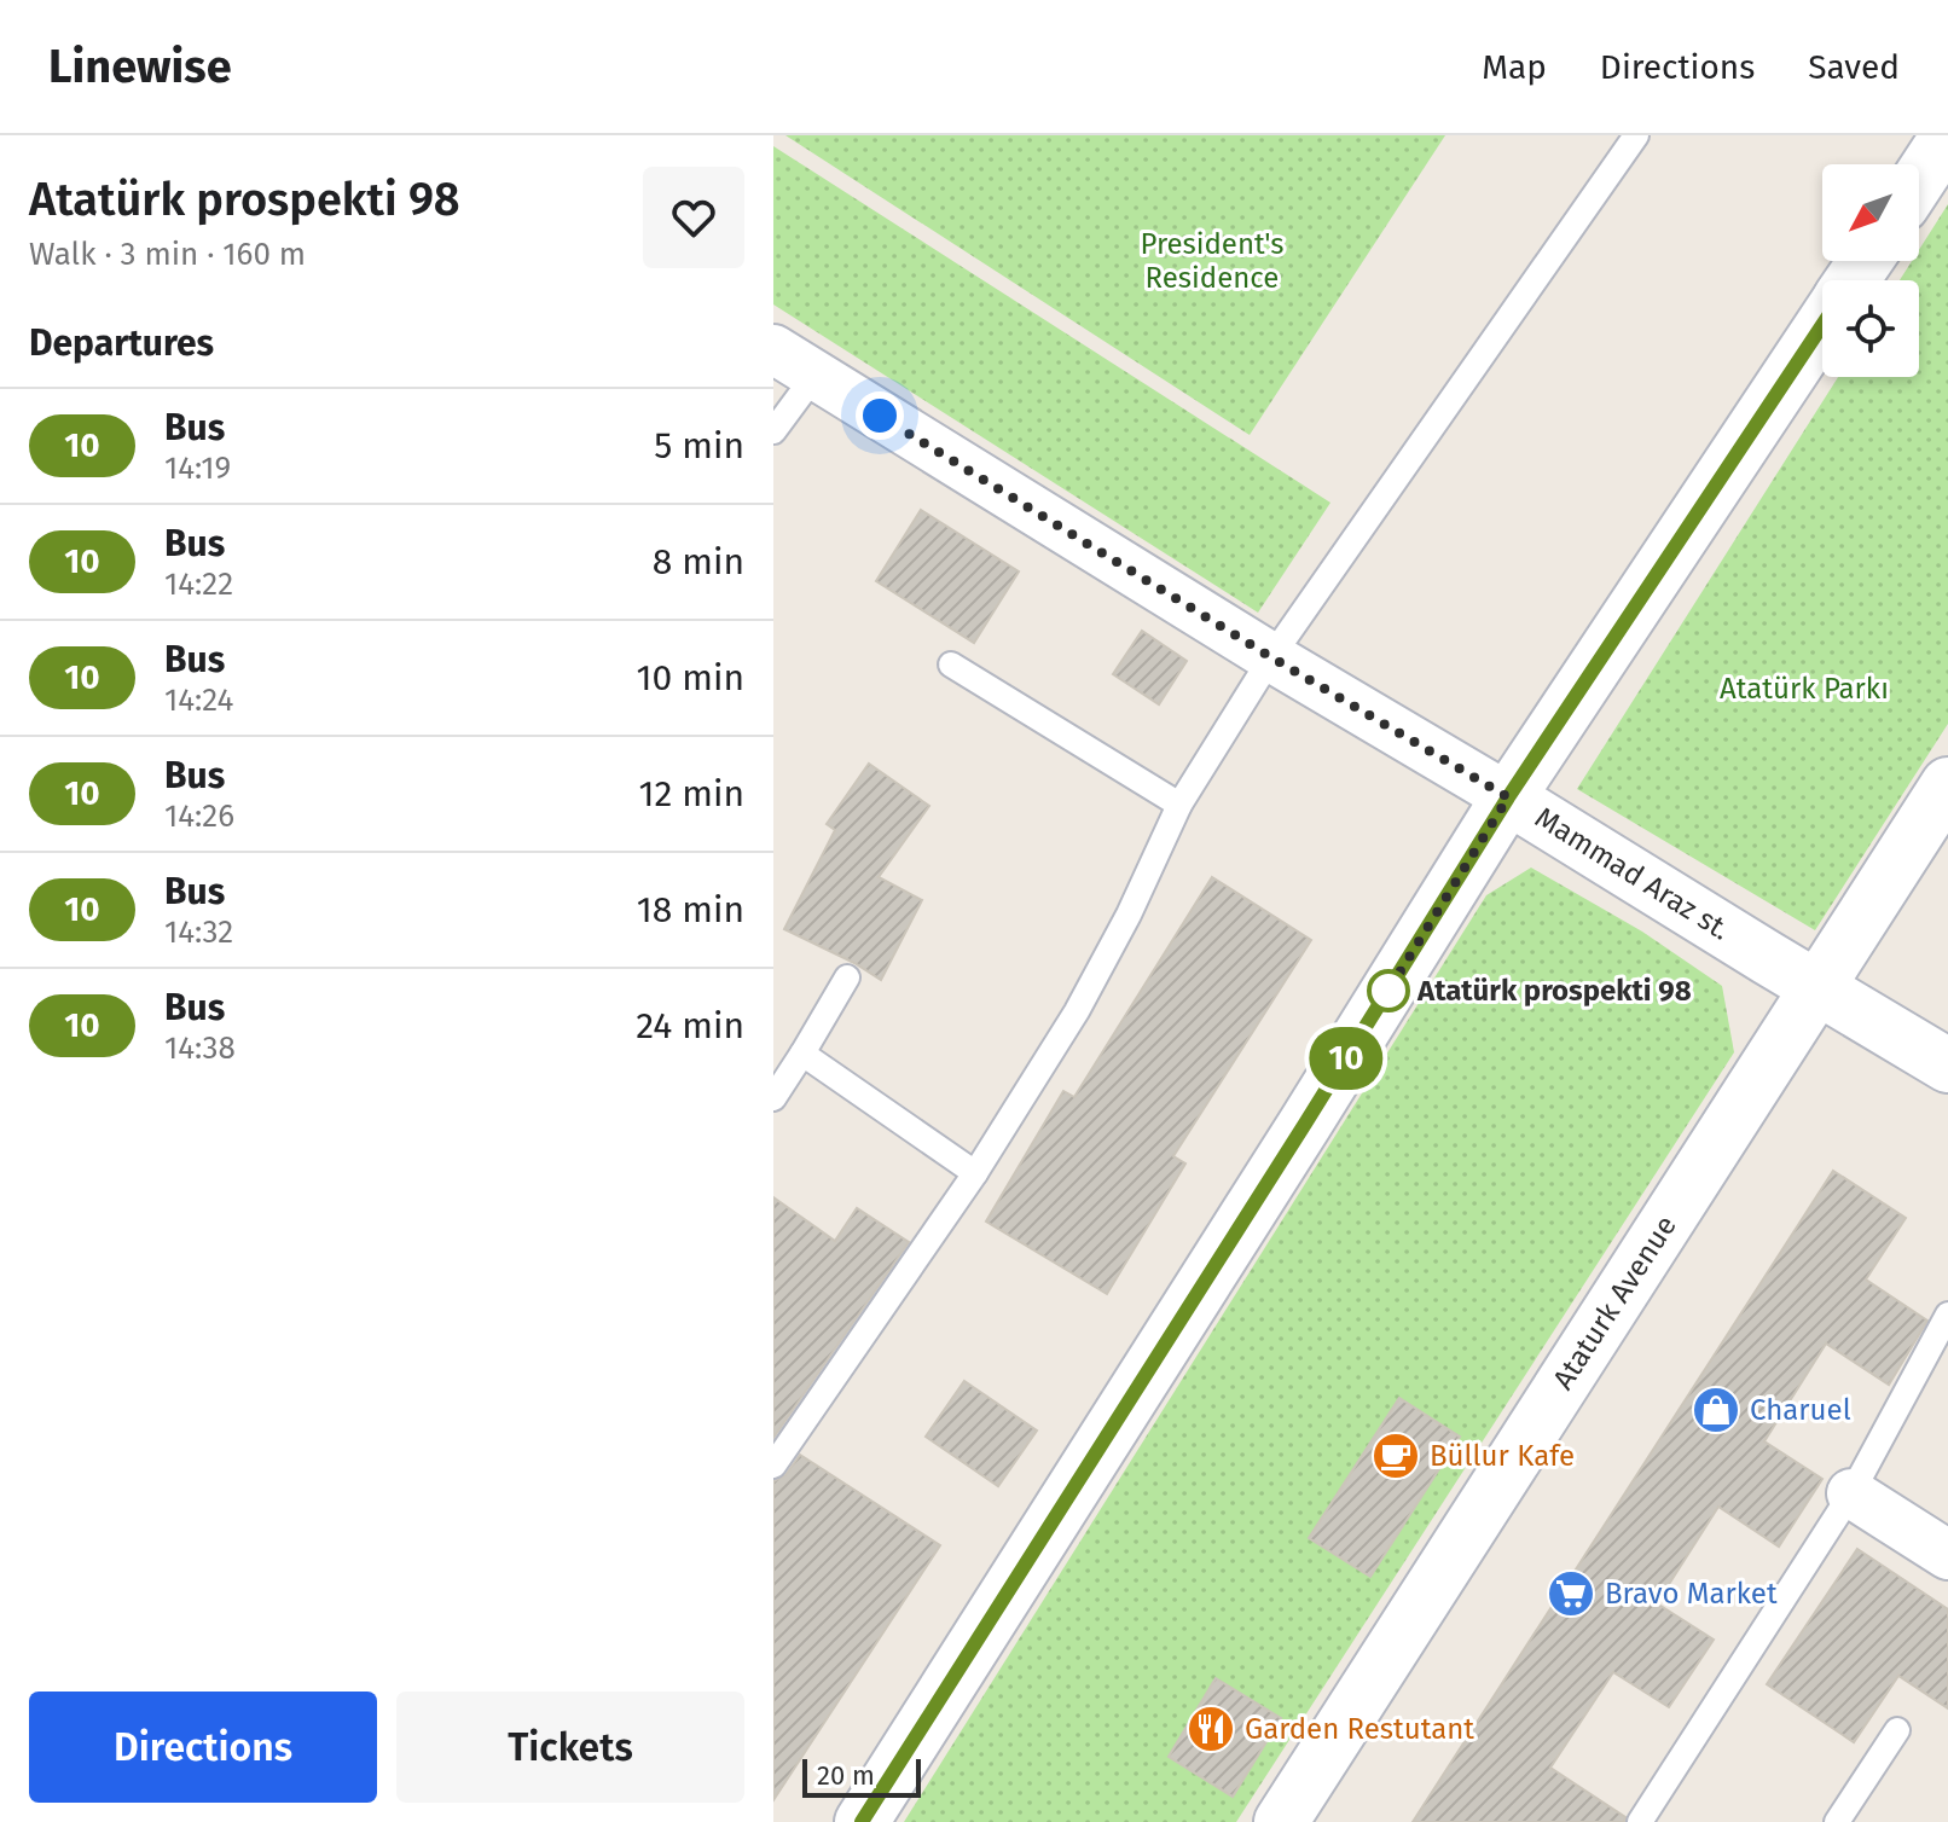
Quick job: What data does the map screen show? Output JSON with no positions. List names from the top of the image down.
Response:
{
  "streets": {
    "main road": ["Mammad Araz st.", "Ataturk Avenue"]
  },
  "crossings": [
    ["Mammad Araz st.", "Ataturk Avenue"]
  ],
  "parks": ["President's Residence", "Atatürk Parkı"],
  "places": {
    "other": ["Atatürk prospekti 98"],
    "shop": ["Charuel"],
    "cafe": ["Büllur Kafe"],
    "supermarket": ["Bravo Market"],
    "restaurant": ["Garden Restutant"]
  },
  "lines": ["bus line 10"],
  "scale_bar": "20 m",
  "north": "bottom left",
  "page": {
    "header": "Linewise",
    "nav": ["Map", "Directions", "Saved"],
    "heading": [
      ["Atatürk prospekti 98", "Walk · 3 min · 160 m"],
      "Departures"
    ],
    "on_map": "10",
    "list": [
      {
        "mark": "10",
        "name": "Bus",
        "note": "14:19",
        "value": "5 min"
      },
      {
        "mark": "10",
        "name": "Bus",
        "note": "14:22",
        "value": "8 min"
      },
      {
        "mark": "10",
        "name": "Bus",
        "note": "14:24",
        "value": "10 min"
      },
      {
        "mark": "10",
        "name": "Bus",
        "note": "14:26",
        "value": "12 min"
      },
      {
        "mark": "10",
        "name": "Bus",
        "note": "14:32",
        "value": "18 min"
      },
      {
        "mark": "10",
        "name": "Bus",
        "note": "14:38",
        "value": "24 min"
      }
    ],
    "buttons": ["Directions", "Tickets"],
    "scale": "20 m"
  }
}
